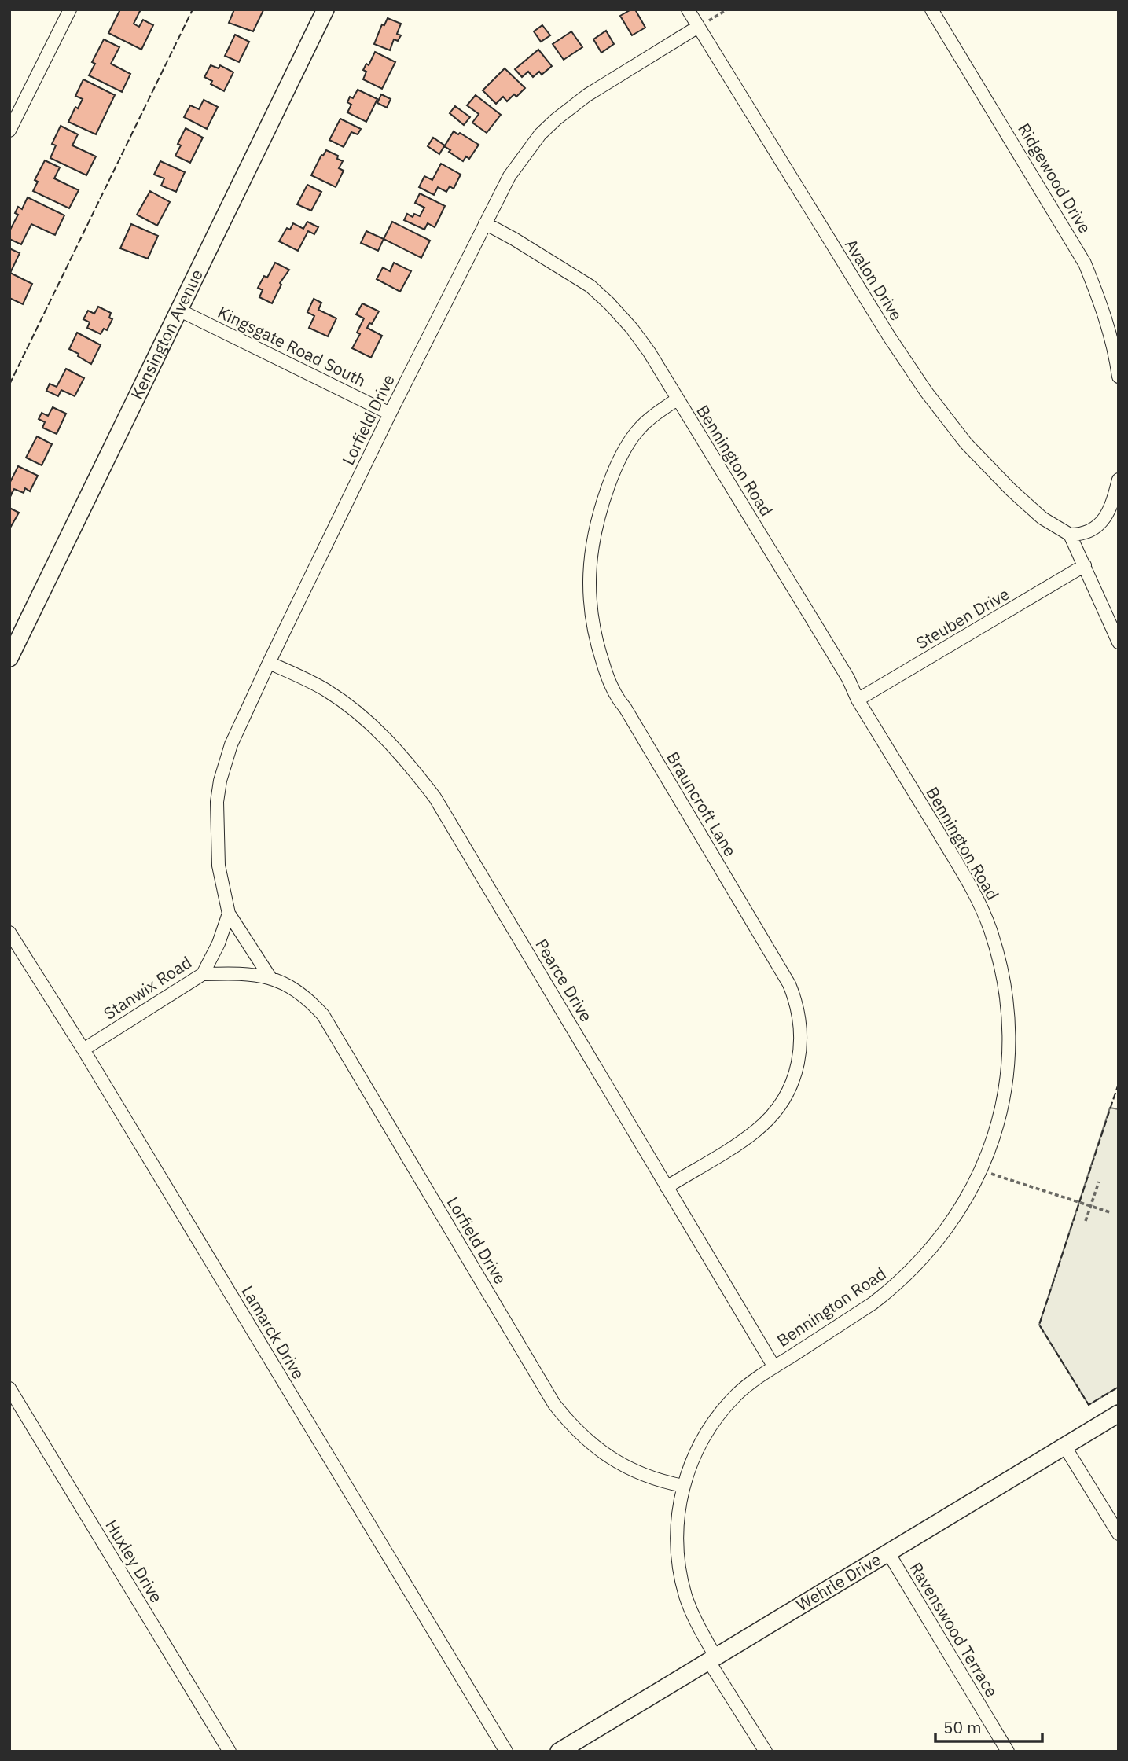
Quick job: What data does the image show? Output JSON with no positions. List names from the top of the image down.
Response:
{
  "streets": {
    "street": [
      "Ridgewood Drive",
      "Avalon Drive",
      "Kensington Avenue",
      "Kingsgate Road South",
      "Lorfield Drive",
      "Bennington Road",
      "Steuben Drive",
      "Brauncroft Lane",
      "Pearce Drive",
      "Stanwix Road",
      "Lamarck Drive",
      "Huxley Drive",
      "Wehrle Drive",
      "Ravenswood Terrace"
    ]
  },
  "crossings": [
    ["Avalon Drive", "Lorfield Drive"],
    ["Kensington Avenue", "Kingsgate Road South"],
    ["Kingsgate Road South", "Lorfield Drive"],
    ["Lorfield Drive", "Bennington Road"],
    ["Lorfield Drive", "Pearce Drive"],
    ["Lorfield Drive", "Stanwix Road"],
    ["Bennington Road", "Steuben Drive"],
    ["Bennington Road", "Brauncroft Lane"],
    ["Bennington Road", "Pearce Drive"],
    ["Bennington Road", "Wehrle Drive"],
    ["Brauncroft Lane", "Pearce Drive"],
    ["Stanwix Road", "Lamarck Drive"],
    ["Wehrle Drive", "Ravenswood Terrace"]
  ],
  "scale_bar": "50 m"
}
